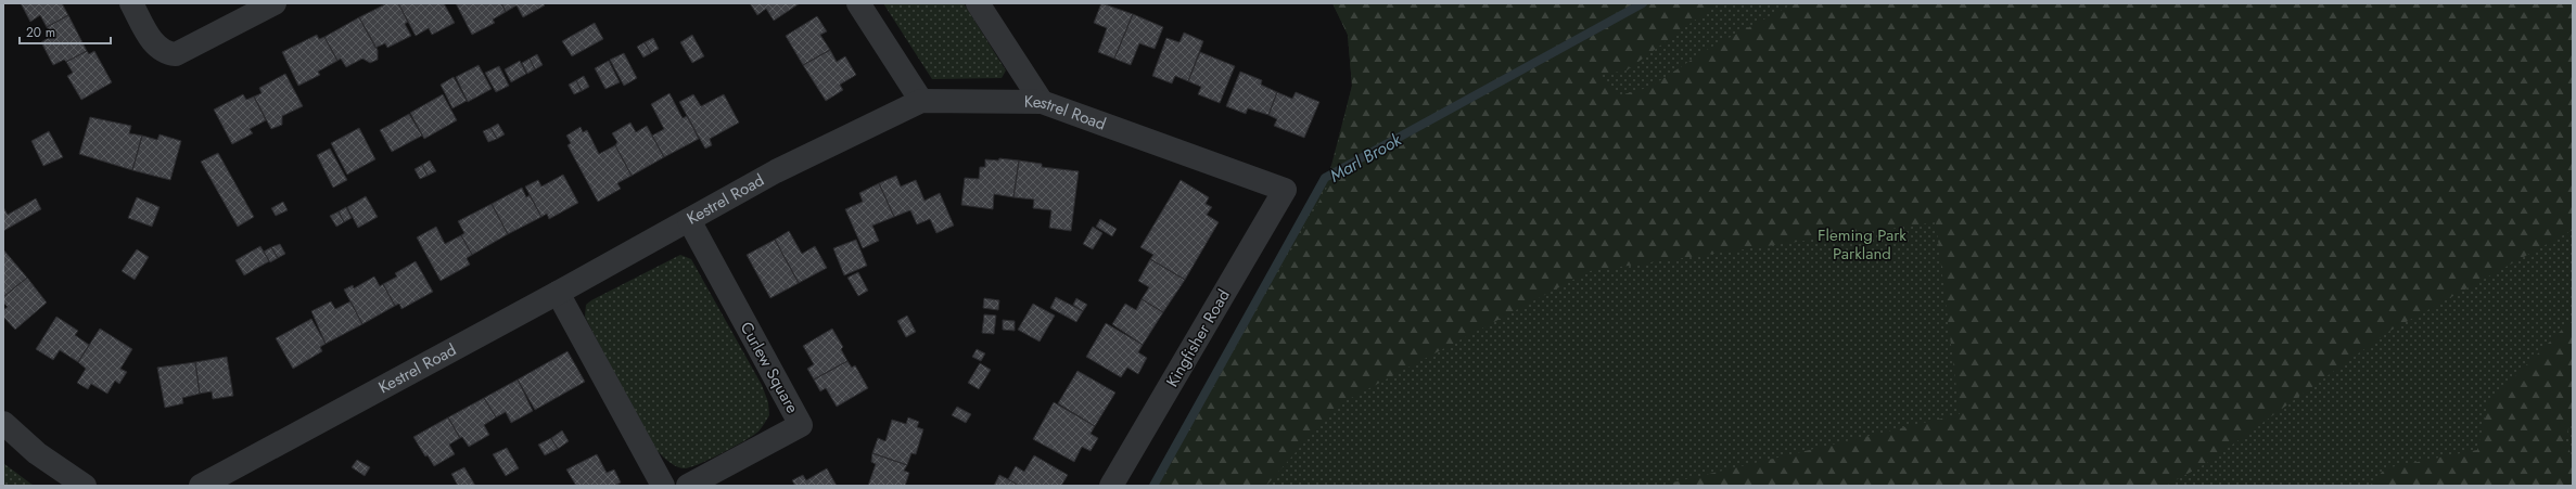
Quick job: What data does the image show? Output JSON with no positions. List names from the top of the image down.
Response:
{
  "streets": {
    "street": ["Kestrel Road", "Kingfisher Road", "Curlew Square"]
  },
  "crossings": [
    ["Kestrel Road", "Kingfisher Road"],
    ["Kestrel Road", "Curlew Square"]
  ],
  "water": ["Marl Brook"],
  "parks": ["Fleming Park Parkland"],
  "scale_bar": "20 m"
}
